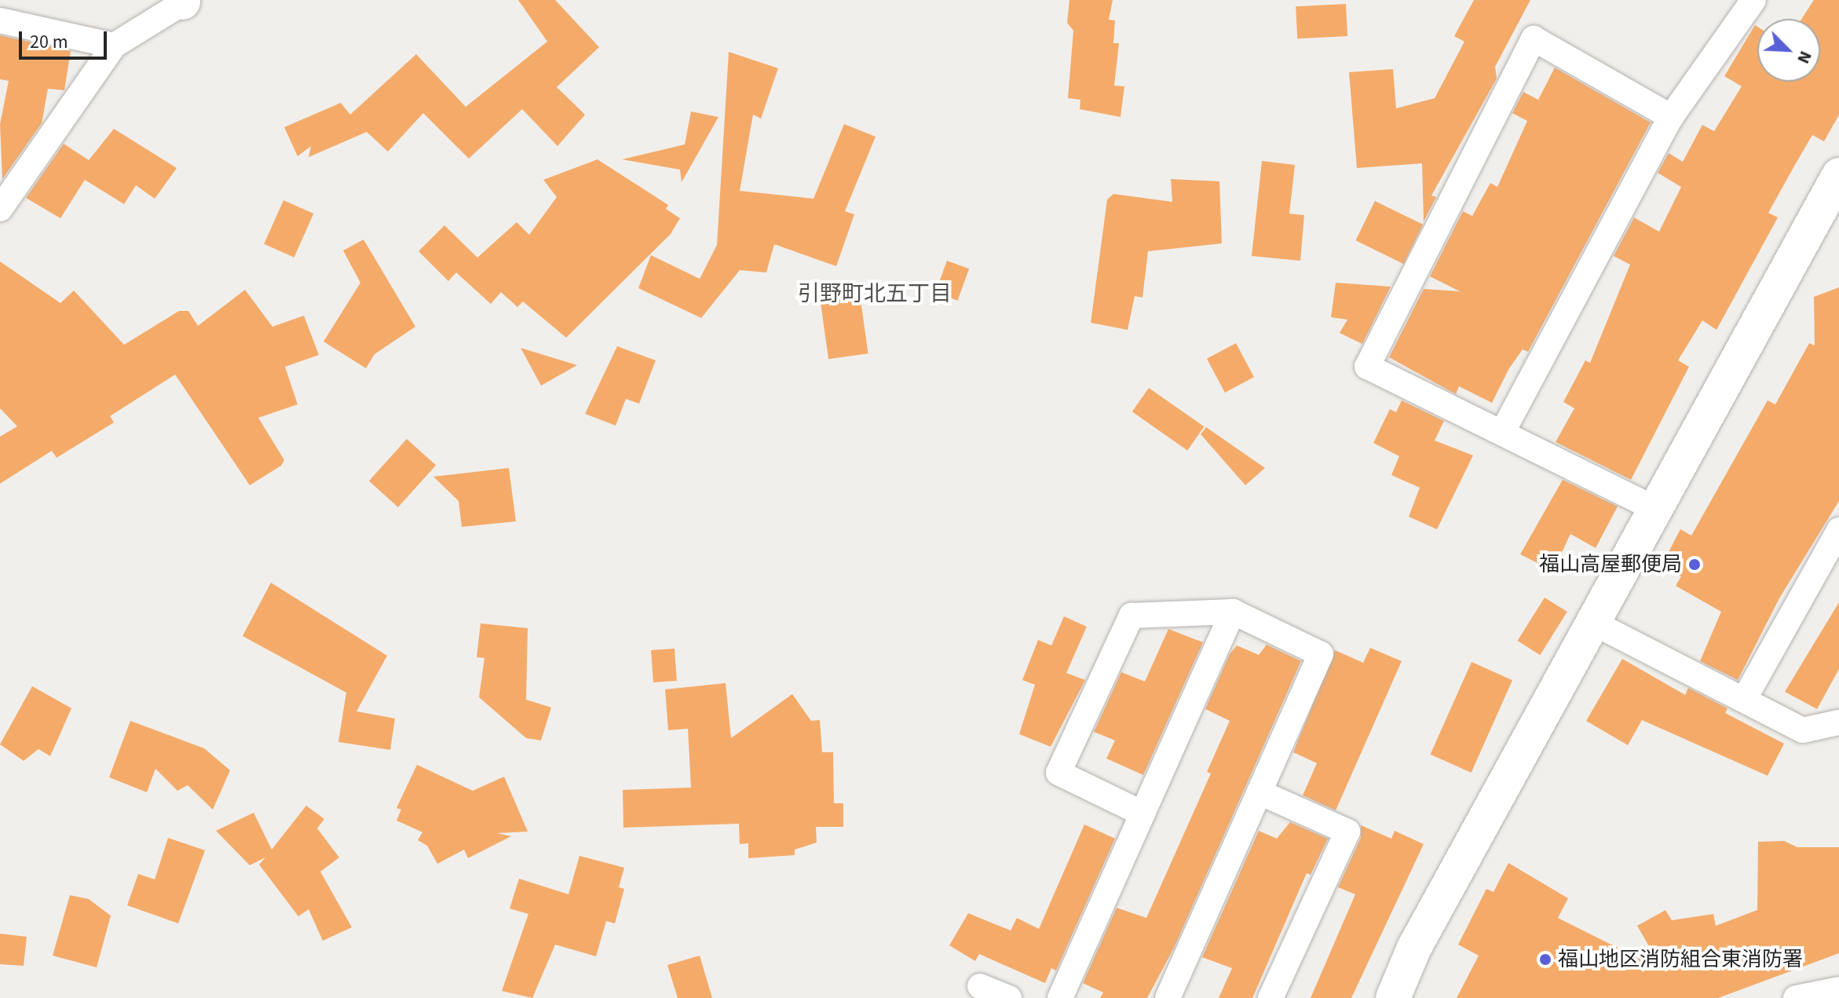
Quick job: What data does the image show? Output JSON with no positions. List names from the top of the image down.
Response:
{
  "districts": ["引野町北五丁目"],
  "places": ["福山高屋郵便局", "福山地区消防組合東消防署"],
  "scale_bar": "20 m",
  "north": "bottom right"
}
